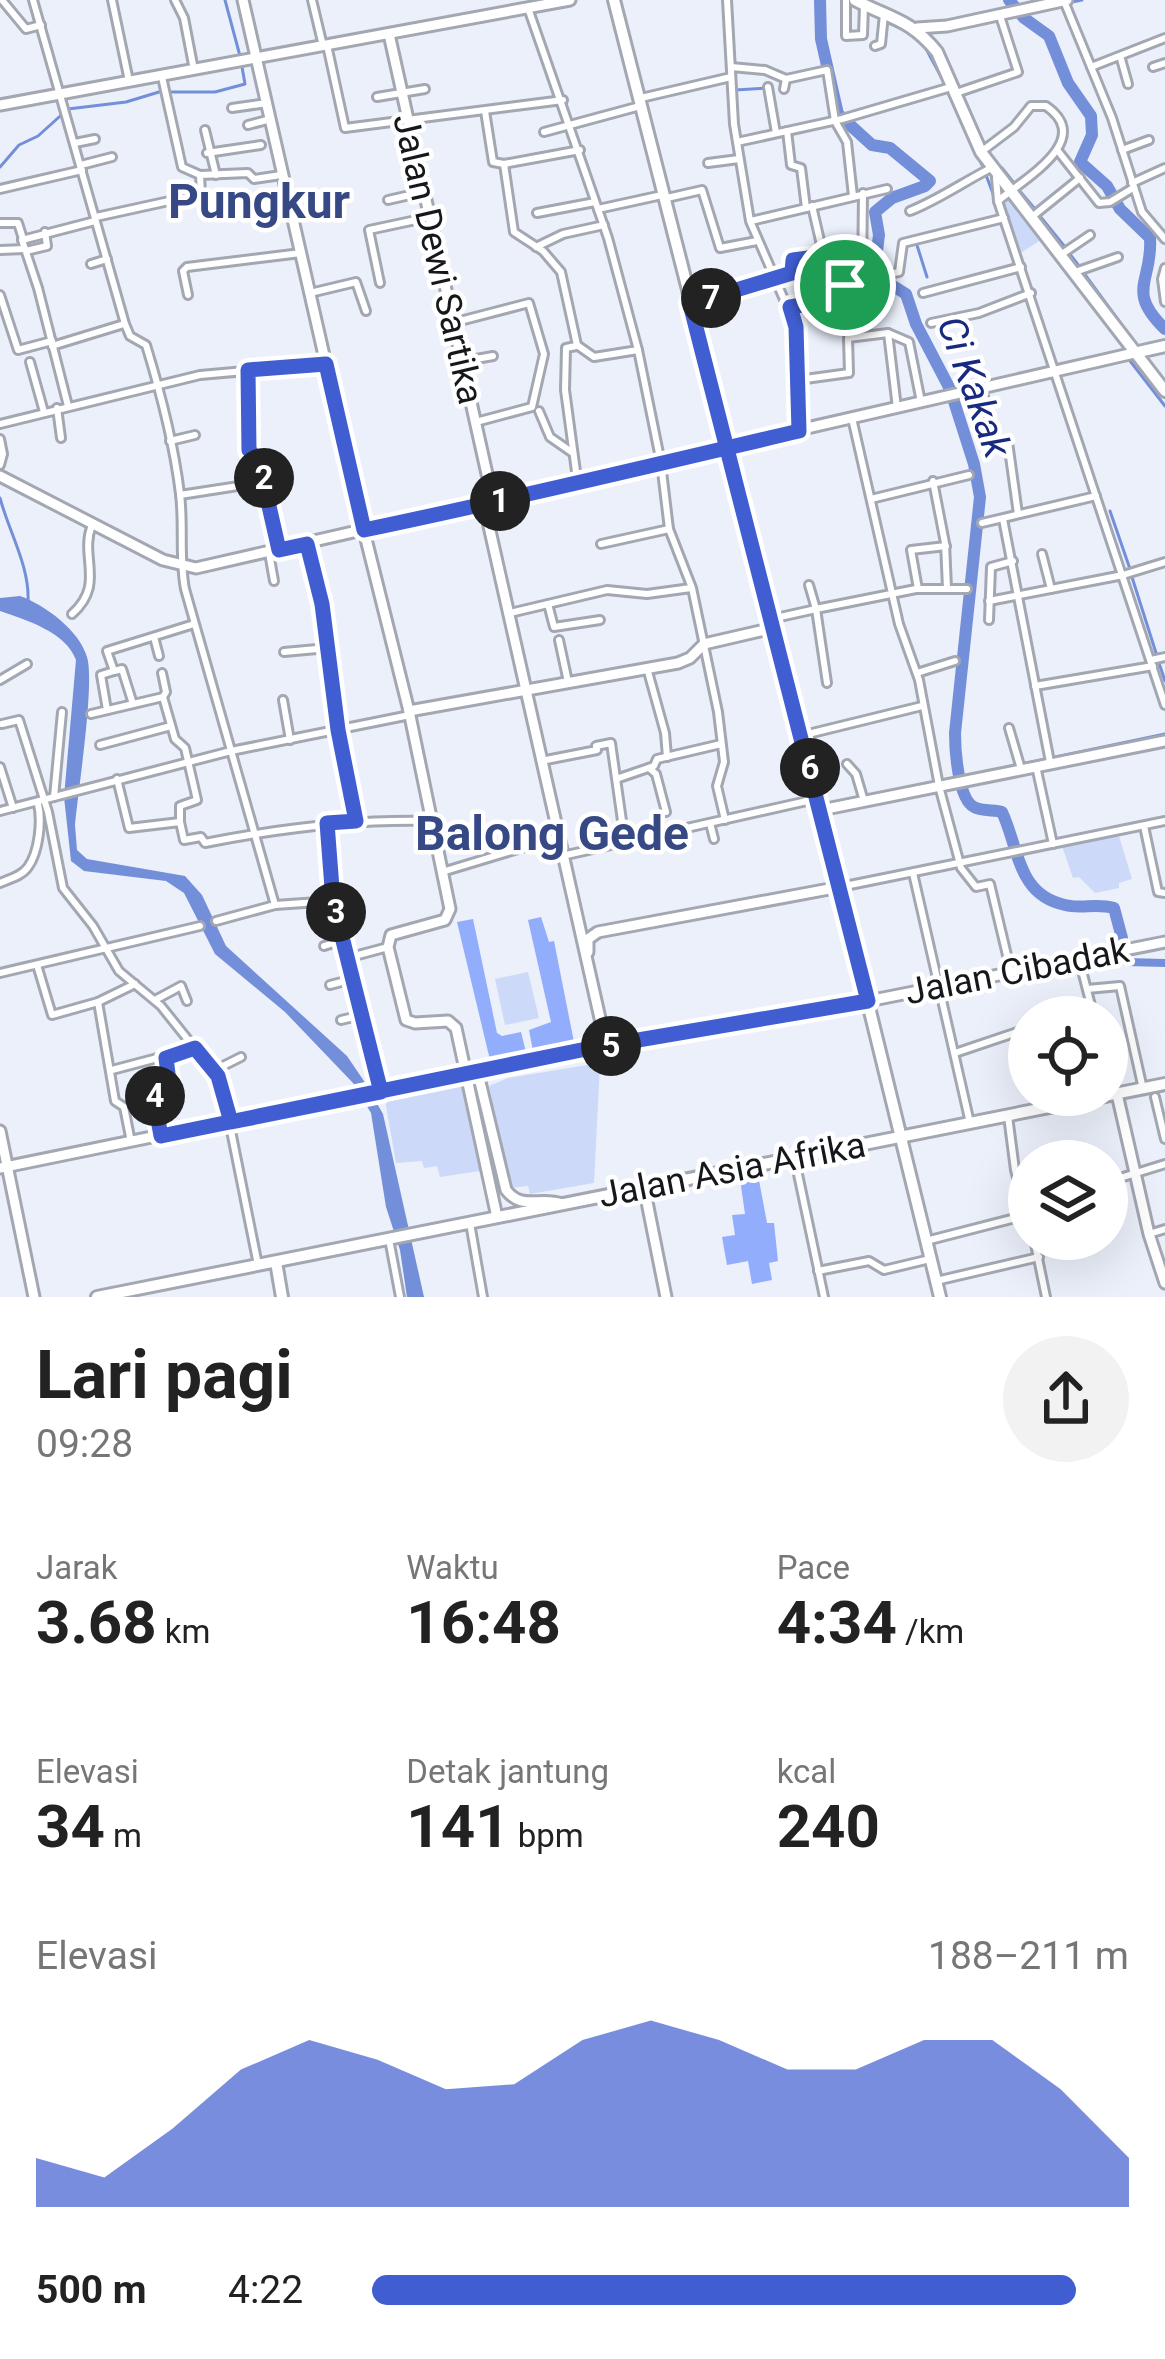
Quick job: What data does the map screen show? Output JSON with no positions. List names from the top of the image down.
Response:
{
  "streets": {
    "main road": ["Jalan Dewi Sartika", "Jalan Cibadak", "Jalan Asia Afrika"]
  },
  "districts": ["Pungkur", "Balong Gede"],
  "water": ["Ci Kakak"],
  "page": {
    "pins": [
      "7",
      "2",
      "1",
      "6",
      "3",
      "5",
      "4"
    ],
    "heading": ["Lari pagi", "09:28"],
    "stats": [
      ["Jarak", "3.68 km"],
      ["Waktu", "16:48"],
      ["Pace", "4:34 /km"],
      ["Elevasi", "34 m"],
      ["Detak jantung", "141 bpm"],
      ["kcal", "240"]
    ],
    "chart": ["Elevasi", "188–211 m"],
    "list": [
      {
        "name": "500 m",
        "note": "4:22"
      }
    ]
  }
}
